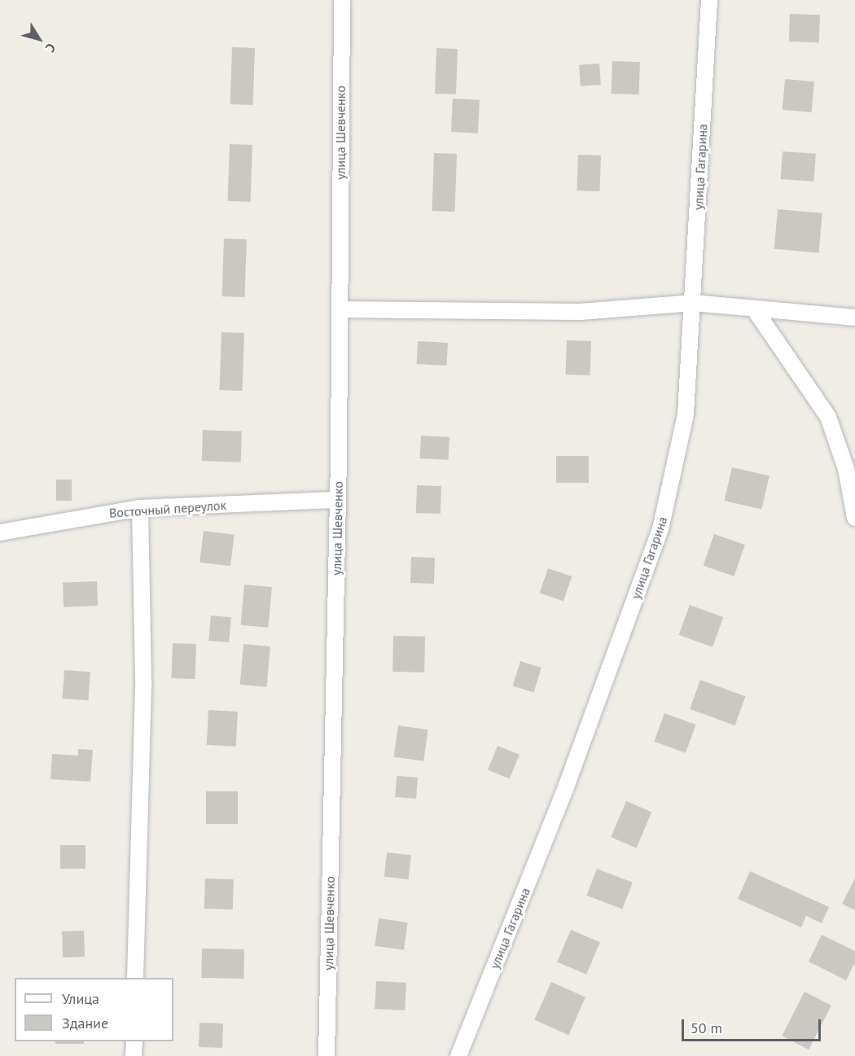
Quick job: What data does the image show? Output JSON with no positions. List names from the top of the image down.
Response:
{
  "streets": {
    "street": ["улица Шевченко", "улица Гагарина", "Восточный переулок"]
  },
  "crossings": [
    ["улица Шевченко", "Восточный переулок"]
  ],
  "legend": ["Улица", "Здание"],
  "scale_bar": "50 m",
  "north": "bottom right"
}
